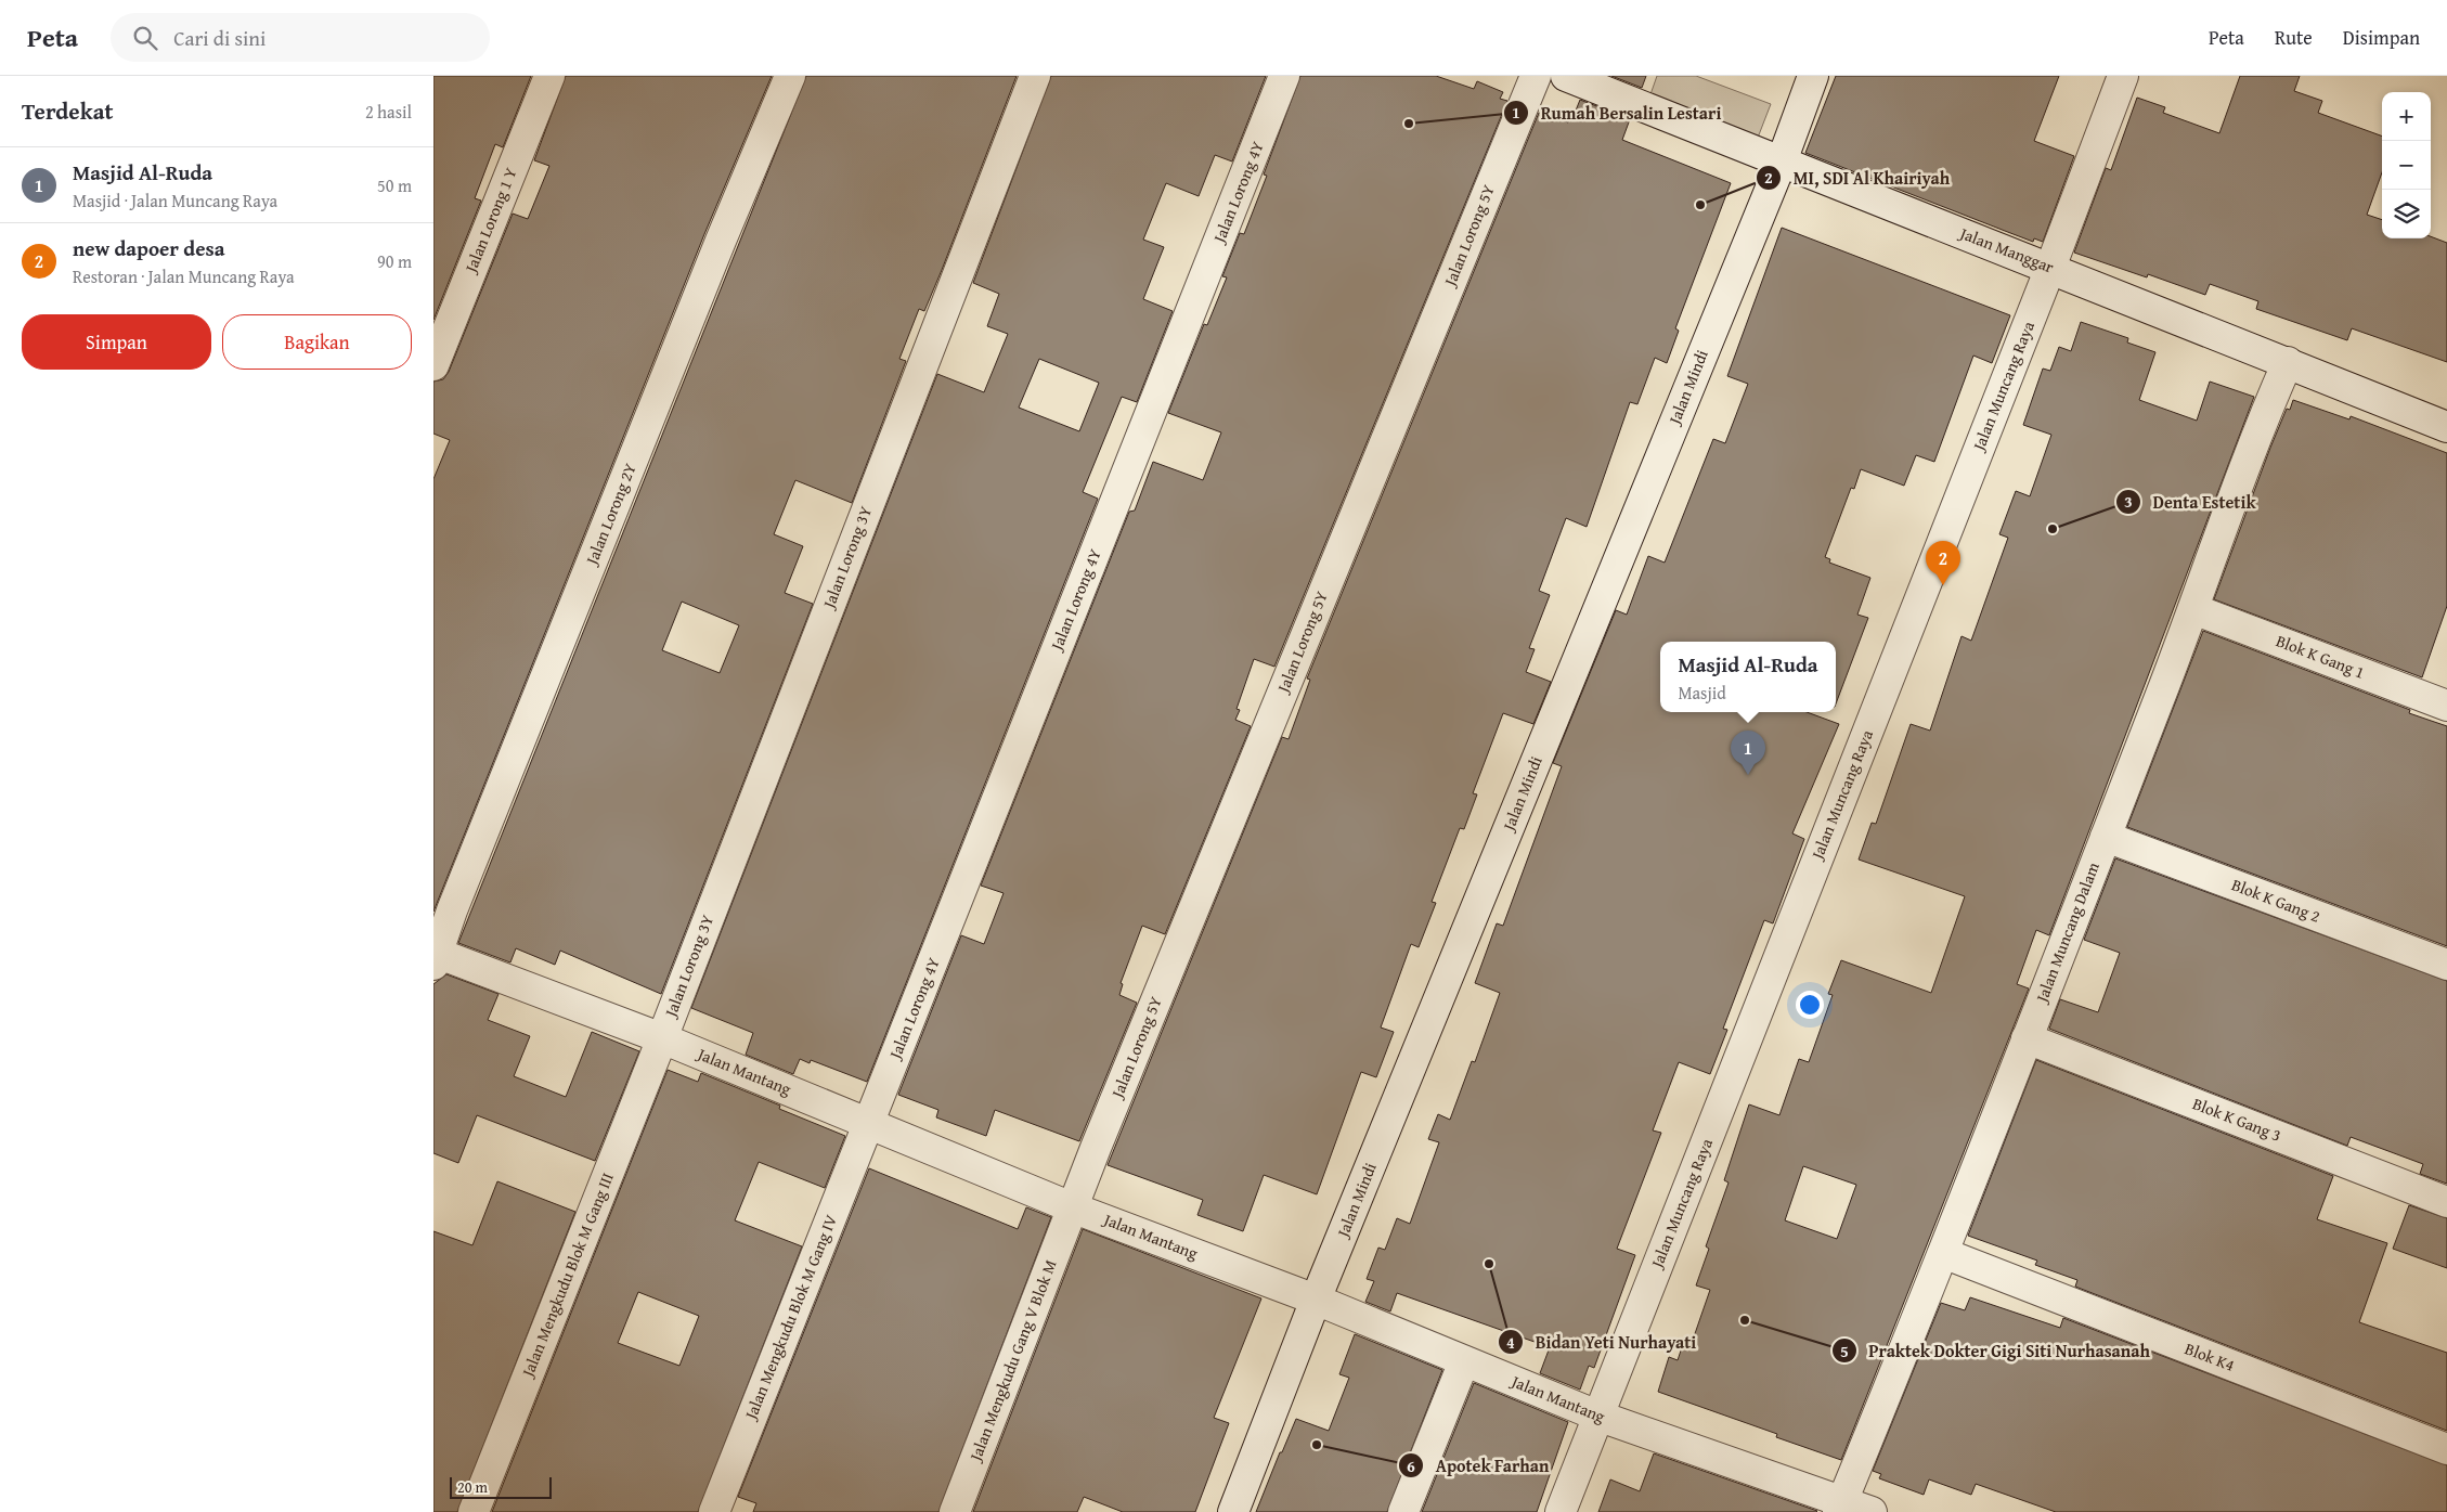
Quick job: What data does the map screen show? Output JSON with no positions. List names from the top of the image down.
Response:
{
  "streets": {
    "street": [
      "Jalan Lorong 4Y",
      "Jalan Lorong 1 Y",
      "Jalan Lorong 5Y",
      "Jalan Manggar",
      "Jalan Muncang Raya",
      "Jalan Mindi",
      "Jalan Lorong 2Y",
      "Jalan Lorong 3Y",
      "Blok K Gang 1",
      "Blok K Gang 2",
      "Jalan Muncang Dalam",
      "Jalan Mantang",
      "Blok K Gang 3",
      "Jalan Mengkudu Blok M Gang III",
      "Jalan Mengkudu Blok M Gang IV",
      "Blok K4",
      "Jalan Mengkudu Gang V Blok M"
    ]
  },
  "crossings": [
    ["Jalan Lorong 4Y", "Jalan Mantang"],
    ["Jalan Lorong 4Y", "Jalan Mengkudu Blok M Gang IV"],
    ["Jalan Lorong 5Y", "Jalan Mantang"],
    ["Jalan Lorong 5Y", "Jalan Mengkudu Gang V Blok M"],
    ["Jalan Manggar", "Jalan Muncang Raya"],
    ["Jalan Manggar", "Jalan Mindi"],
    ["Jalan Manggar", "Jalan Muncang Dalam"],
    ["Jalan Muncang Raya", "Jalan Mantang"],
    ["Jalan Mindi", "Jalan Mantang"],
    ["Jalan Lorong 2Y", "Jalan Mantang"],
    ["Jalan Lorong 3Y", "Jalan Mantang"],
    ["Jalan Lorong 3Y", "Jalan Mengkudu Blok M Gang III"],
    ["Blok K Gang 1", "Jalan Muncang Dalam"],
    ["Blok K Gang 2", "Jalan Muncang Dalam"],
    ["Jalan Muncang Dalam", "Jalan Mantang"],
    ["Jalan Muncang Dalam", "Blok K Gang 3"],
    ["Jalan Muncang Dalam", "Blok K4"],
    ["Jalan Mantang", "Jalan Mengkudu Blok M Gang III"],
    ["Jalan Mantang", "Jalan Mengkudu Blok M Gang IV"],
    ["Jalan Mantang", "Jalan Mengkudu Gang V Blok M"]
  ],
  "places": [
    "Rumah Bersalin Lestari",
    "MI, SDI Al Khairiyah",
    "Denta Estetik",
    "Bidan Yeti Nurhayati",
    "Praktek Dokter Gigi Siti Nurhasanah",
    "Apotek Farhan"
  ],
  "scale_bar": "20 m",
  "page": {
    "header": "Peta",
    "search": "Cari di sini",
    "nav": ["Peta", "Rute", "Disimpan"],
    "heading": ["Terdekat", "2 hasil"],
    "map_buttons": ["+", "−"],
    "list": [
      {
        "mark": "1",
        "name": "Masjid Al-Ruda",
        "note": "Masjid · Jalan Muncang Raya",
        "value": "50 m"
      },
      {
        "mark": "2",
        "name": "new dapoer desa",
        "note": "Restoran · Jalan Muncang Raya",
        "value": "90 m"
      }
    ],
    "buttons": ["Simpan", "Bagikan"],
    "pins": ["2", "1"],
    "popup": ["Masjid Al-Ruda", "Masjid"],
    "scale": "20 m"
  }
}
